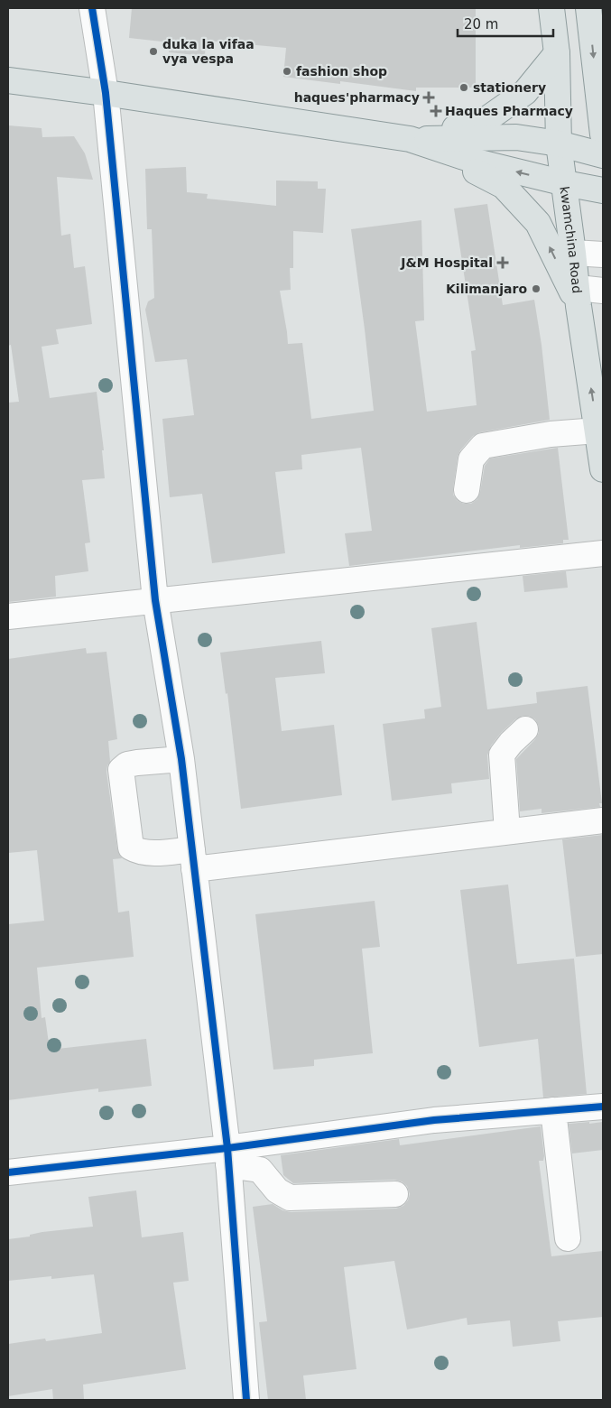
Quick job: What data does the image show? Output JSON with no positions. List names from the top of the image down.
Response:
{
  "streets": {
    "main road": ["kwamchina Road"]
  },
  "places": {
    "other": [
      "duka la vifaa vya vespa",
      "fashion shop",
      "stationery",
      "Kilimanjaro"
    ],
    "health": ["haques'pharmacy", "Haques Pharmacy", "J&M Hospital"]
  },
  "scale_bar": "20 m"
}
